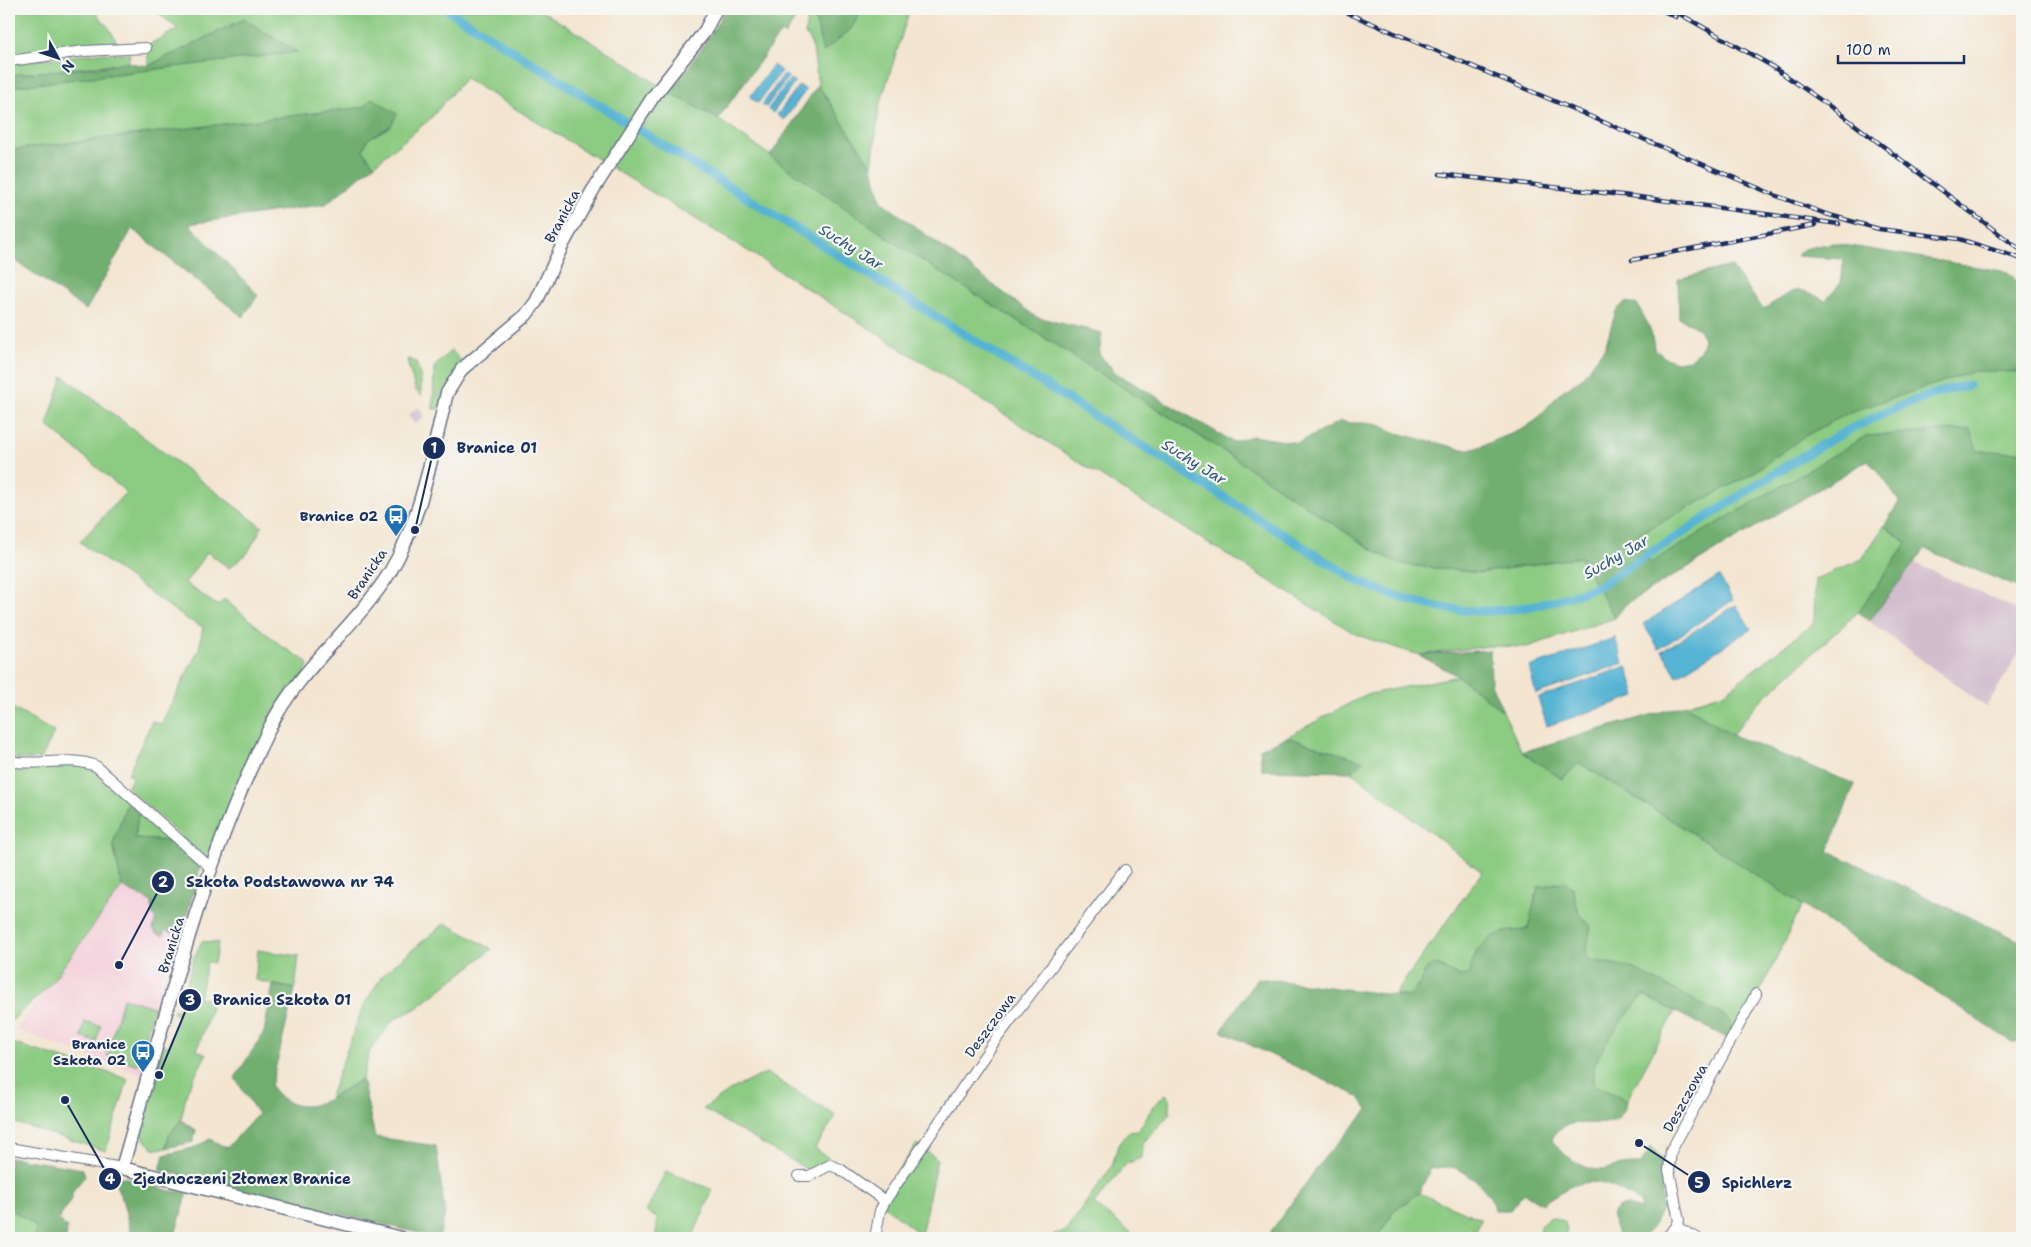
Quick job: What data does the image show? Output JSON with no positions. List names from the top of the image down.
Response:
{
  "streets": {
    "street": ["Branicka", "Deszczowa"]
  },
  "water": ["Suchy Jar"],
  "places": {
    "other": [
      "Branice 01",
      "Szkoła Podstawowa nr 74",
      "Branice Szkoła 01",
      "Zjednoczeni Złomex Branice",
      "Spichlerz"
    ],
    "bus stop": ["Branice 02", "Branice Szkoła 02"]
  },
  "scale_bar": "100 m",
  "north": "bottom right"
}
